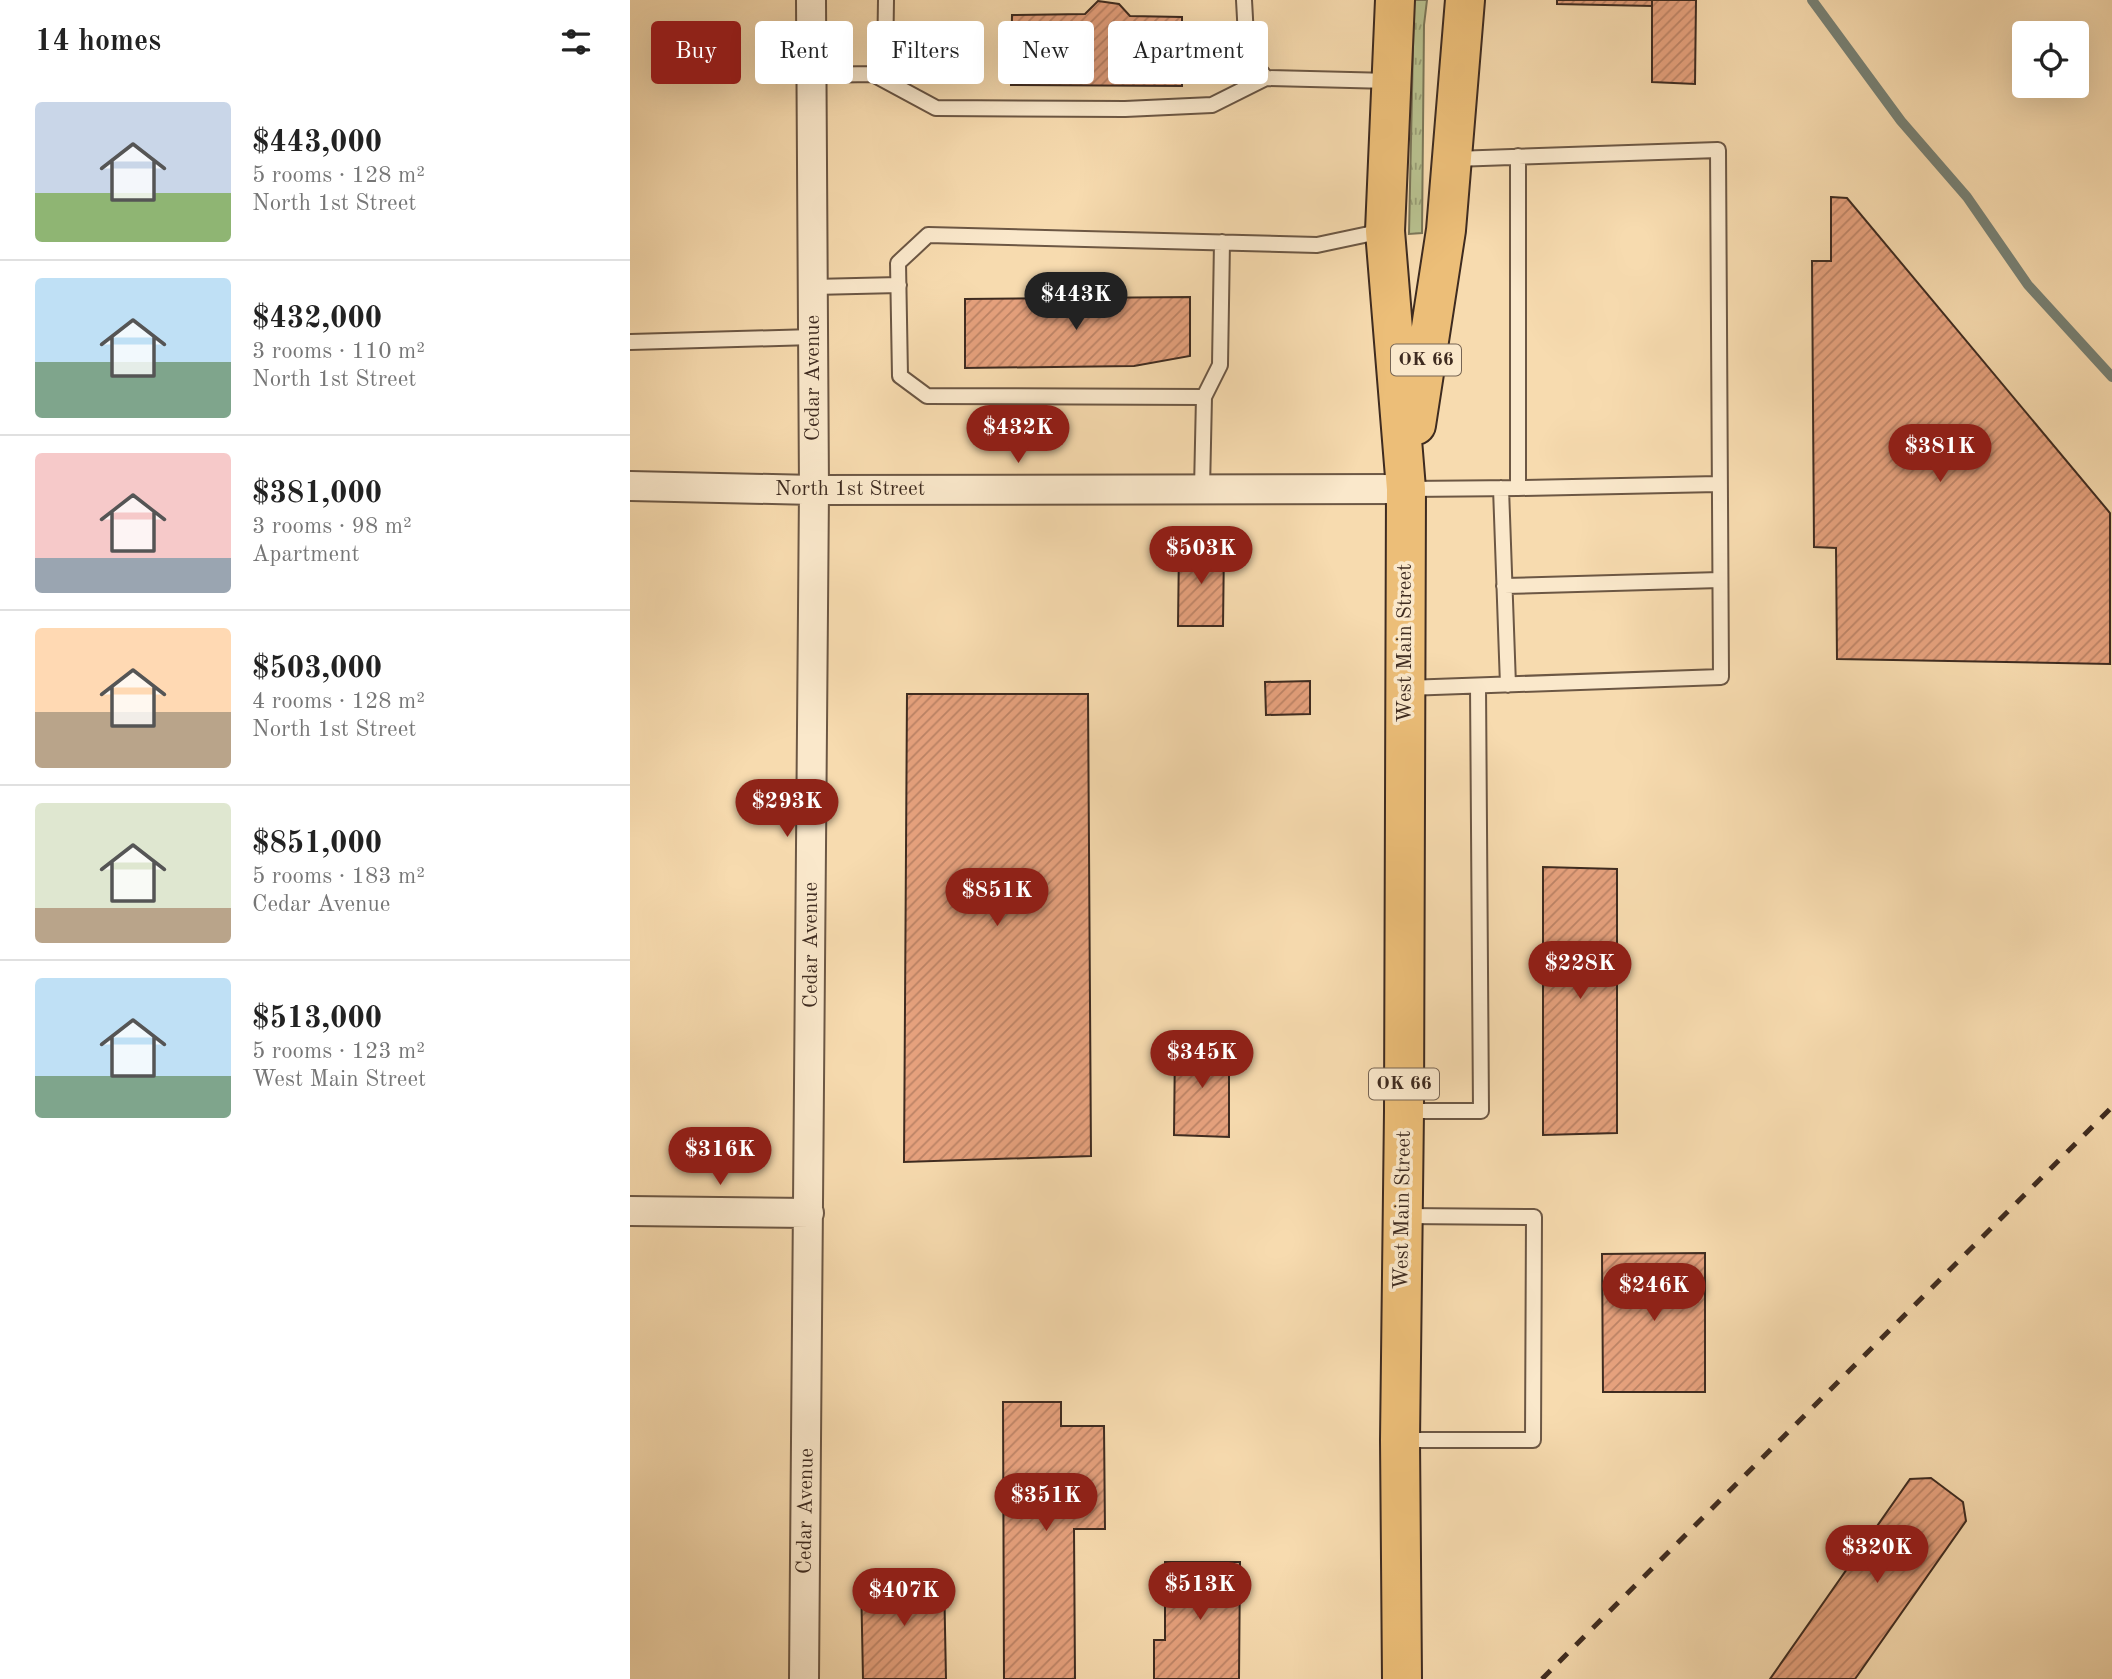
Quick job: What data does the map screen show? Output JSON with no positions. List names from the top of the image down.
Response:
{
  "streets": {
    "main road": ["OK 66", "West Main Street"],
    "street": ["Cedar Avenue", "North 1st Street"]
  },
  "crossings": [
    ["Cedar Avenue", "North 1st Street"],
    ["North 1st Street", "West Main Street"]
  ],
  "page": {
    "heading": "14 homes",
    "chip": [
      "Buy",
      "Rent",
      "Filters",
      "New",
      "Apartment"
    ],
    "list": [
      {
        "name": "$443,000",
        "note": "5 rooms · 128 m² · North 1st Street"
      },
      {
        "name": "$432,000",
        "note": "3 rooms · 110 m² · North 1st Street"
      },
      {
        "name": "$381,000",
        "note": "3 rooms · 98 m² · Apartment"
      },
      {
        "name": "$503,000",
        "note": "4 rooms · 128 m² · North 1st Street"
      },
      {
        "name": "$851,000",
        "note": "5 rooms · 183 m² · Cedar Avenue"
      },
      {
        "name": "$513,000",
        "note": "5 rooms · 123 m² · West Main Street"
      }
    ],
    "price": [
      "$443K",
      "$432K",
      "$381K",
      "$503K",
      "$293K",
      "$851K",
      "$228K",
      "$345K",
      "$316K",
      "$246K",
      "$351K",
      "$320K",
      "$513K",
      "$407K"
    ]
  }
}
